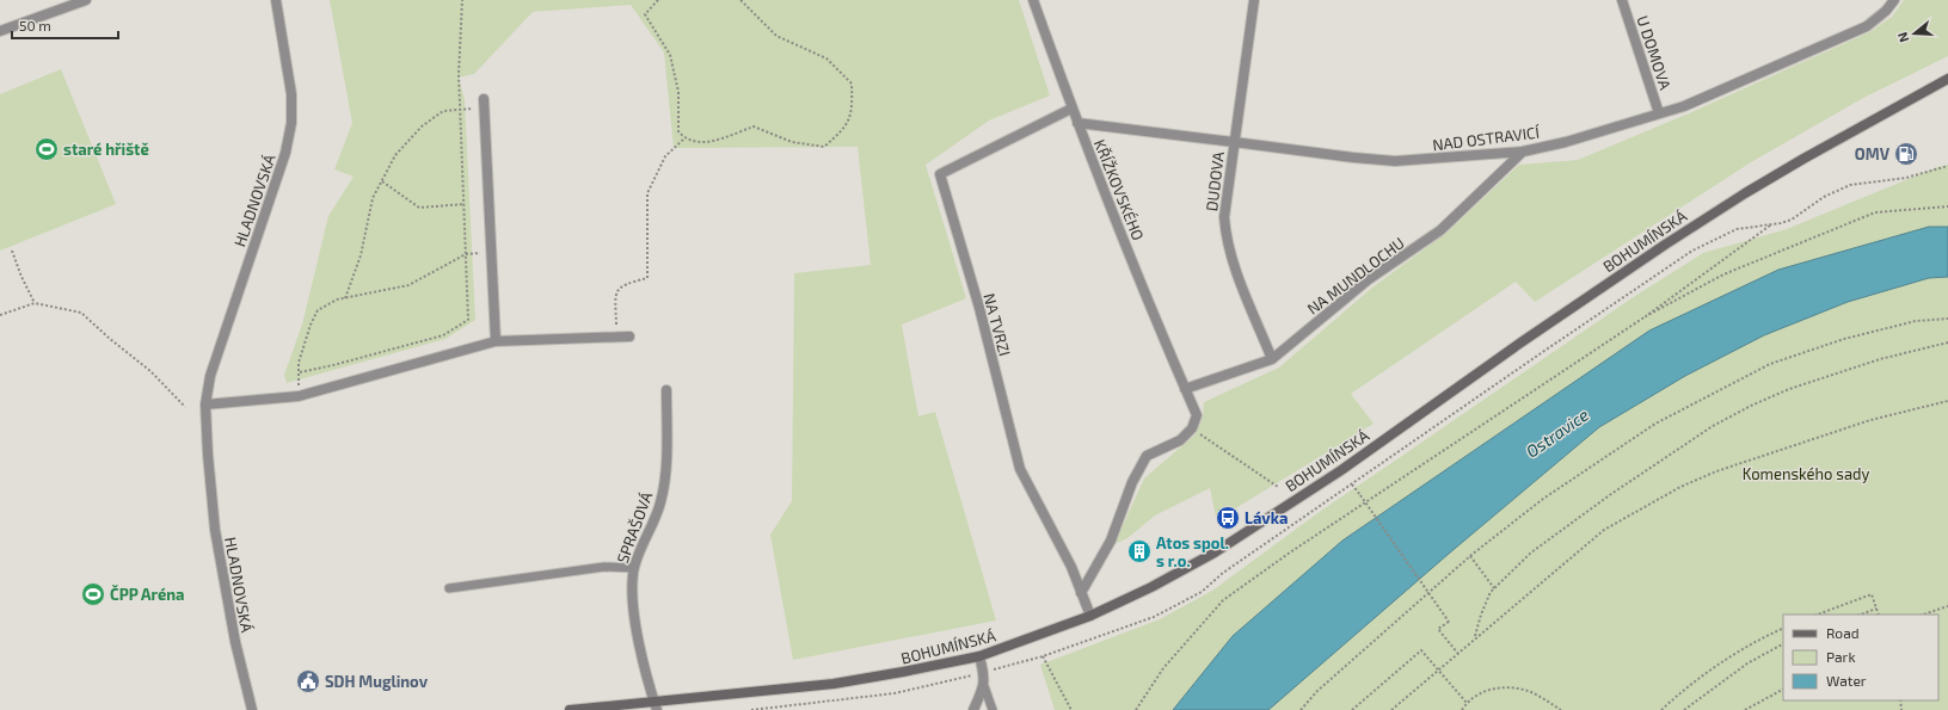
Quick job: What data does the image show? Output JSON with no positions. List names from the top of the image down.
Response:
{
  "streets": {
    "main road": ["BOHUMÍNSKÁ"],
    "street": [
      "U DOMOVA",
      "NAD OSTRAVICÍ",
      "DUDOVA",
      "KŘÍŽKOVSKÉHO",
      "HLADNOVSKÁ",
      "NA MUNDLOCHU",
      "NA TVRZI",
      "SPRAŠOVÁ"
    ]
  },
  "crossings": [
    ["U DOMOVA", "NAD OSTRAVICÍ"],
    ["NAD OSTRAVICÍ", "DUDOVA"],
    ["NAD OSTRAVICÍ", "KŘÍŽKOVSKÉHO"],
    ["NAD OSTRAVICÍ", "NA MUNDLOCHU"],
    ["DUDOVA", "NA MUNDLOCHU"],
    ["KŘÍŽKOVSKÉHO", "NA MUNDLOCHU"],
    ["KŘÍŽKOVSKÉHO", "NA TVRZI"],
    ["BOHUMÍNSKÁ", "NA TVRZI"],
    ["BOHUMÍNSKÁ", "SPRAŠOVÁ"]
  ],
  "water": ["Ostravice"],
  "parks": ["Komenského sady"],
  "places": {
    "sports": ["staré hřiště", "ČPP Aréna"],
    "fuel station": ["OMV"],
    "bus stop": ["Lávka"],
    "building": ["Atos spol. s r.o."],
    "public building": ["SDH Muglinov"]
  },
  "legend": ["Road", "Park", "Water"],
  "scale_bar": "50 m",
  "north": "left"
}
